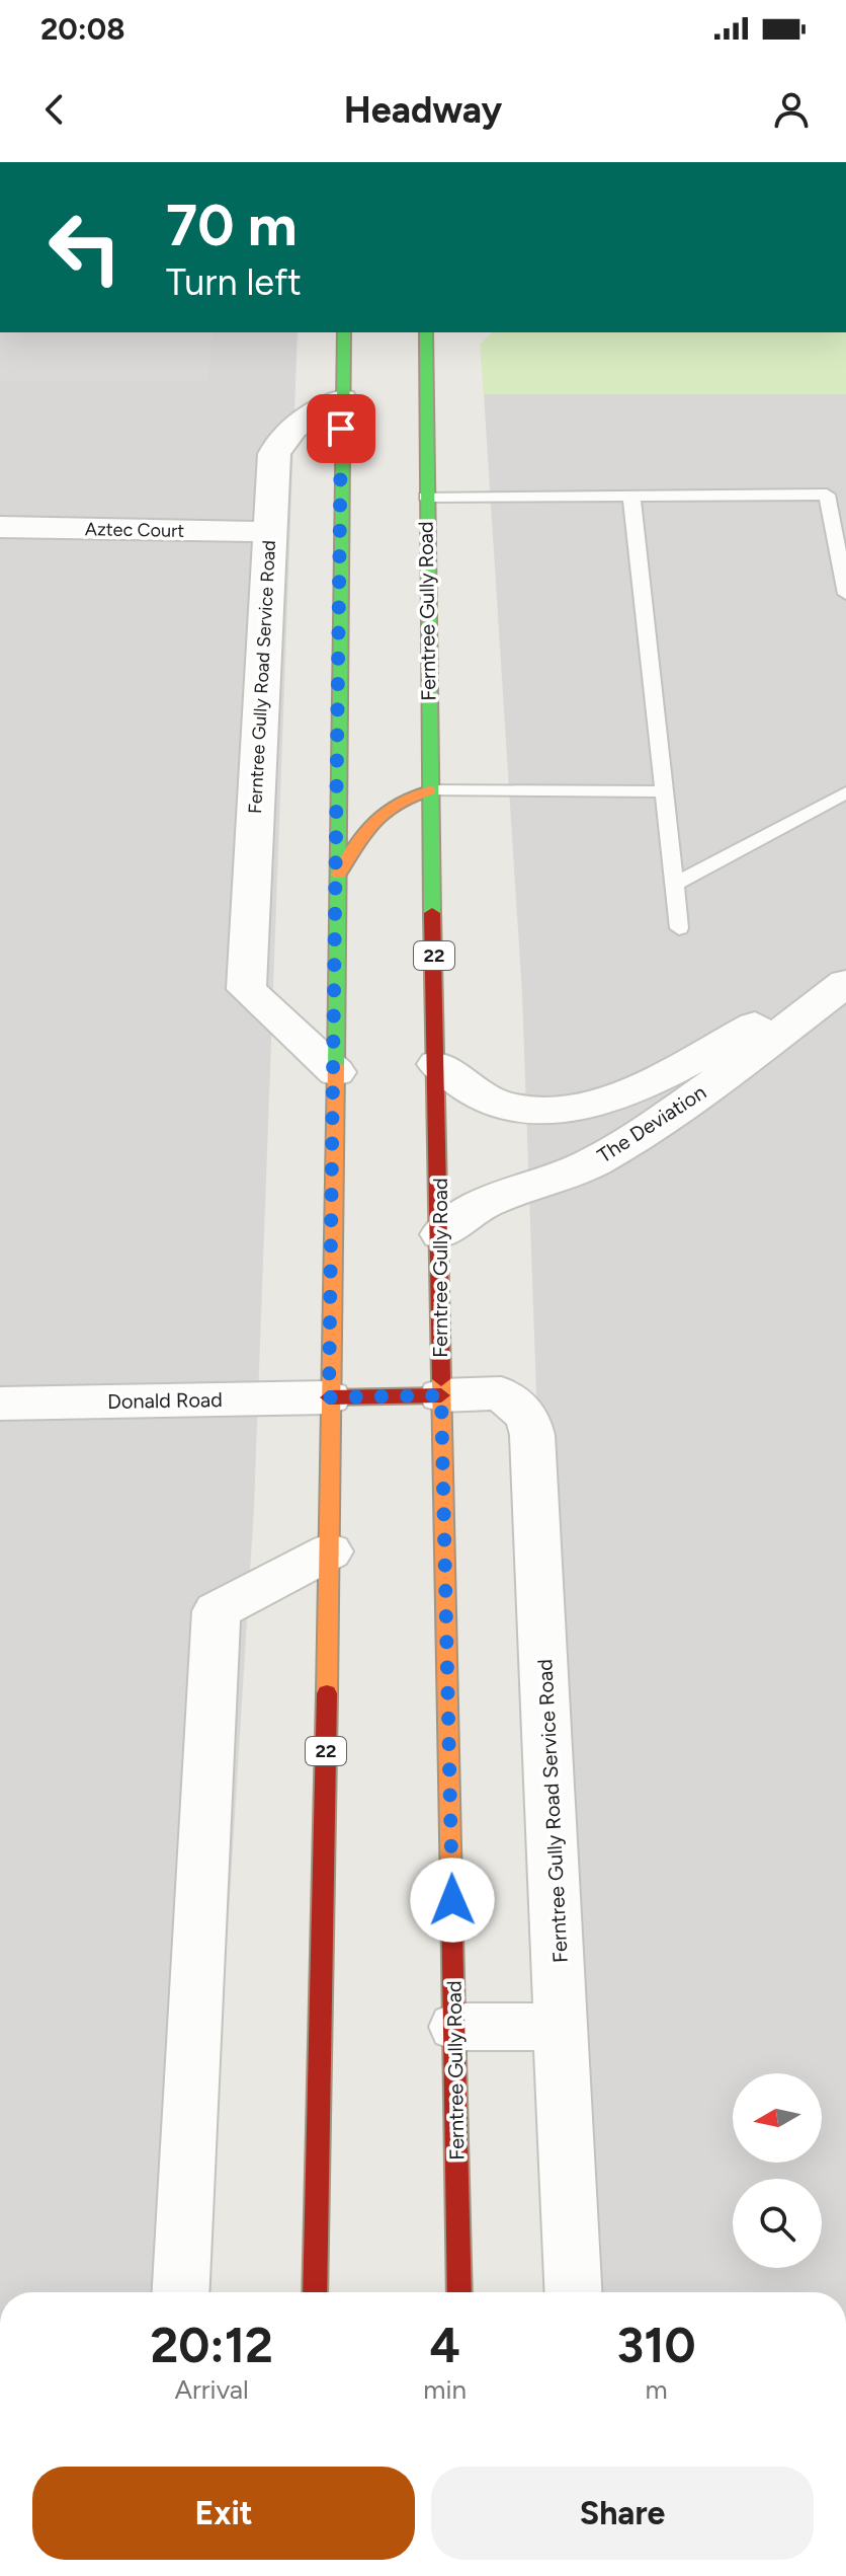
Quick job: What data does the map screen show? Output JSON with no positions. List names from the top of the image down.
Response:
{
  "streets": {
    "main road": ["Ferntree Gully Road", "22"],
    "street": [
      "Aztec Court",
      "Ferntree Gully Road Service Road",
      "The Deviation",
      "Donald Road"
    ]
  },
  "crossings": [
    ["Aztec Court", "Ferntree Gully Road Service Road"],
    ["Ferntree Gully Road", "Ferntree Gully Road Service Road"],
    ["Ferntree Gully Road", "The Deviation"],
    ["Ferntree Gully Road Service Road", "22"],
    ["22", "Donald Road"]
  ],
  "north": "left",
  "page": {
    "status": "20:08",
    "header": "Headway",
    "turn": ["70 m", "Turn left"],
    "eta": [
      "20:12",
      "Arrival",
      "4",
      "min",
      "310",
      "m"
    ],
    "buttons": ["Exit", "Share"]
  }
}
